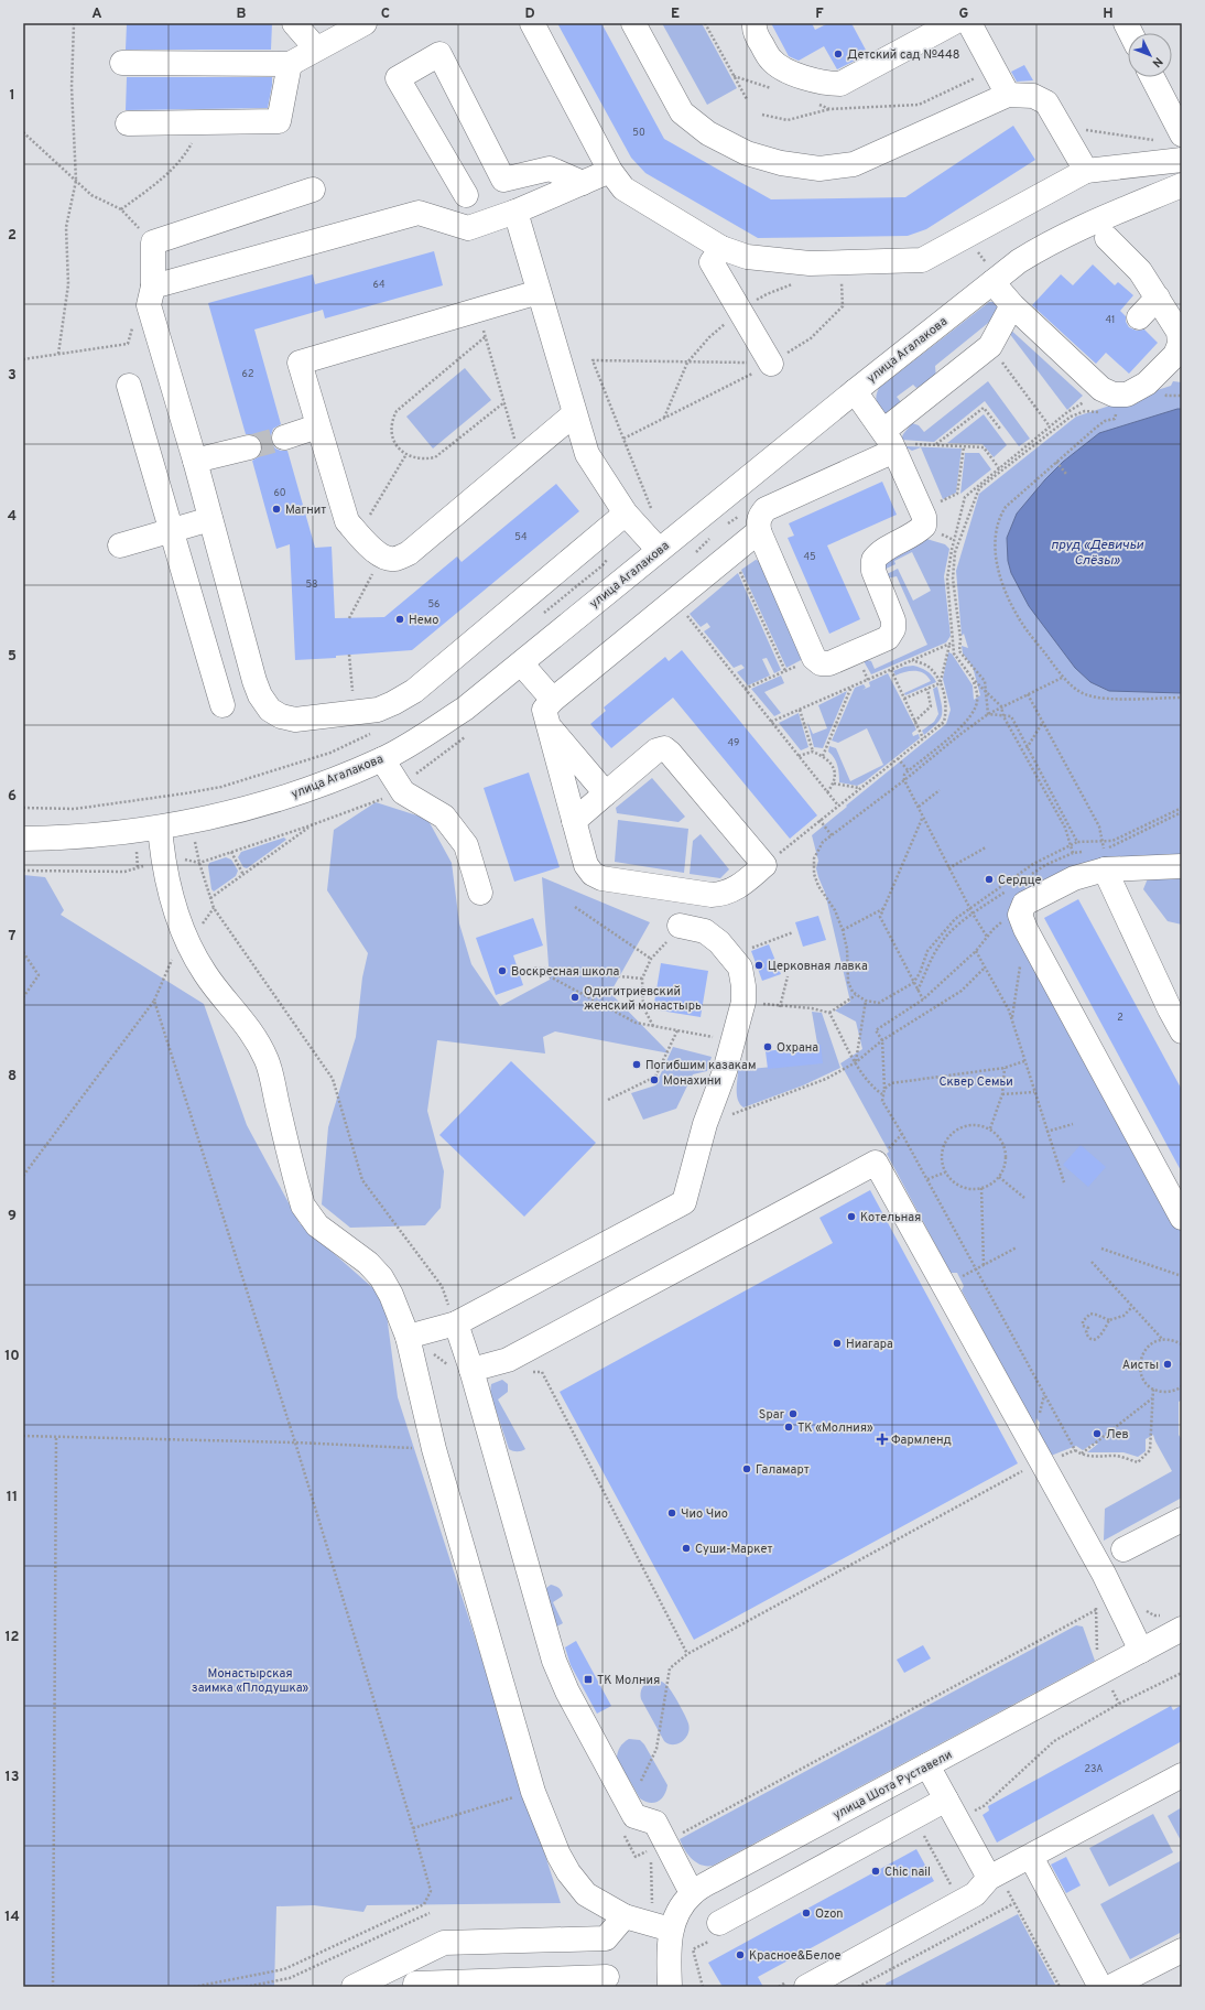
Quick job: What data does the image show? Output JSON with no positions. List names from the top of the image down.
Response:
{
  "streets": {
    "street": ["улица Агалакова", "улица Шота Руставели"]
  },
  "water": ["пруд «Девичьи Слёзы»"],
  "parks": ["Сквер Семьи", "Монастырская заимка «Плодушка»"],
  "places": {
    "other": [
      "Детский сад №448",
      "Магнит",
      "Немо",
      "Сердце",
      "Церковная лавка",
      "Воскресная школа",
      "Одигитриевский женский монастырь",
      "Охрана",
      "Погибшим казакам",
      "Монахини",
      "Котельная",
      "Ниагара",
      "Аисты",
      "Spar",
      "ТК «Молния»",
      "Лев",
      "Галамарт",
      "Чио Чио",
      "Суши-Маркет",
      "Chic nail",
      "Ozon",
      "Красное&Белое"
    ],
    "health": ["Фармленд"],
    "transit": ["ТК Молния"]
  },
  "house_numbers": [
    "50",
    "64",
    "41",
    "62",
    "60",
    "54",
    "45",
    "58",
    "56",
    "49",
    "2",
    "23А"
  ],
  "north": "bottom right",
  "grid": {
    "columns": [
      "A",
      "B",
      "C",
      "D",
      "E",
      "F",
      "G",
      "H"
    ],
    "rows": [
      "1",
      "2",
      "3",
      "4",
      "5",
      "6",
      "7",
      "8",
      "9",
      "10",
      "11",
      "12",
      "13",
      "14"
    ]
  }
}
